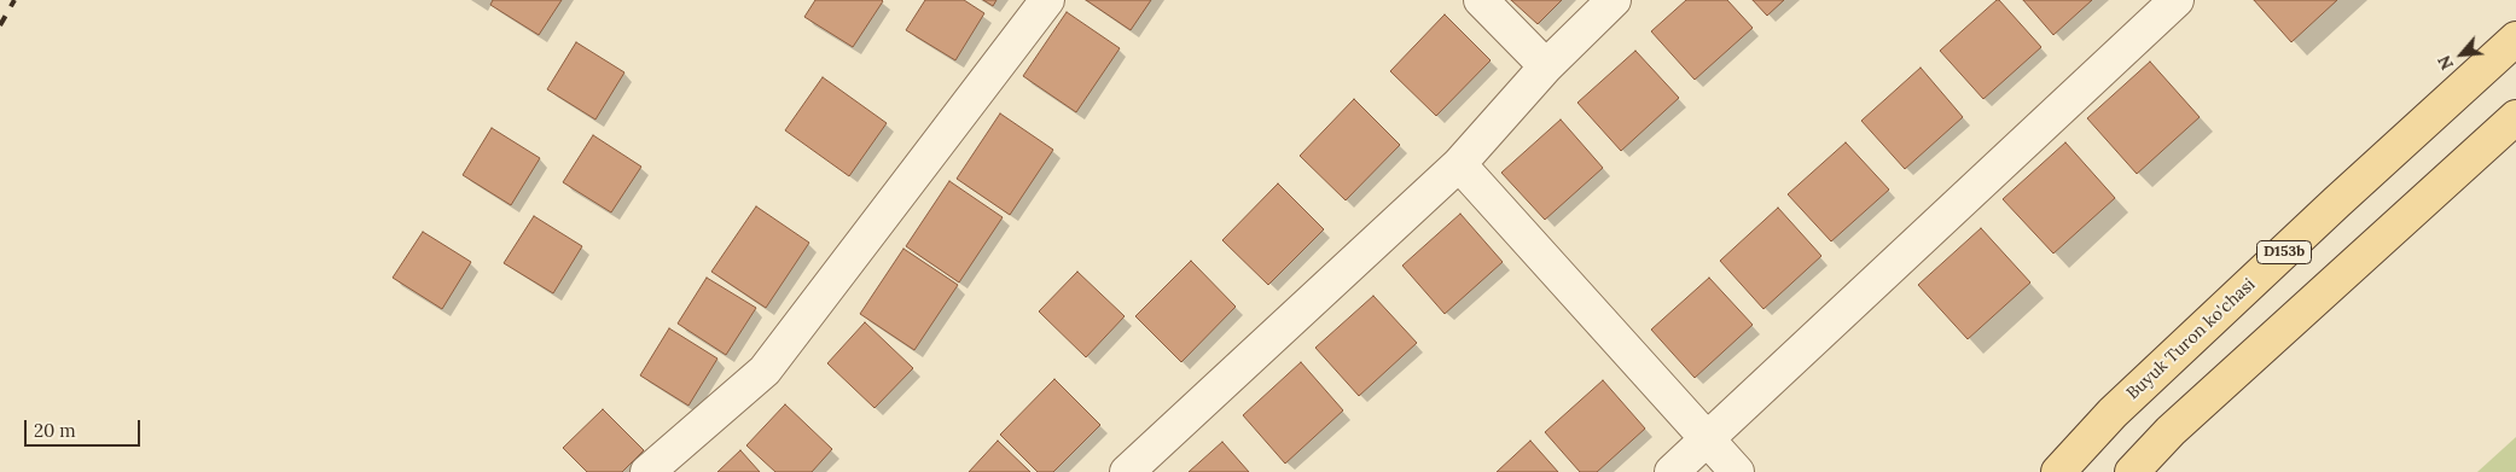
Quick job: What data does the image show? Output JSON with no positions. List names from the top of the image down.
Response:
{
  "streets": {
    "main road": ["D153b", "Buyuk Turon ko'chasi"]
  },
  "scale_bar": "20 m",
  "north": "bottom left"
}
